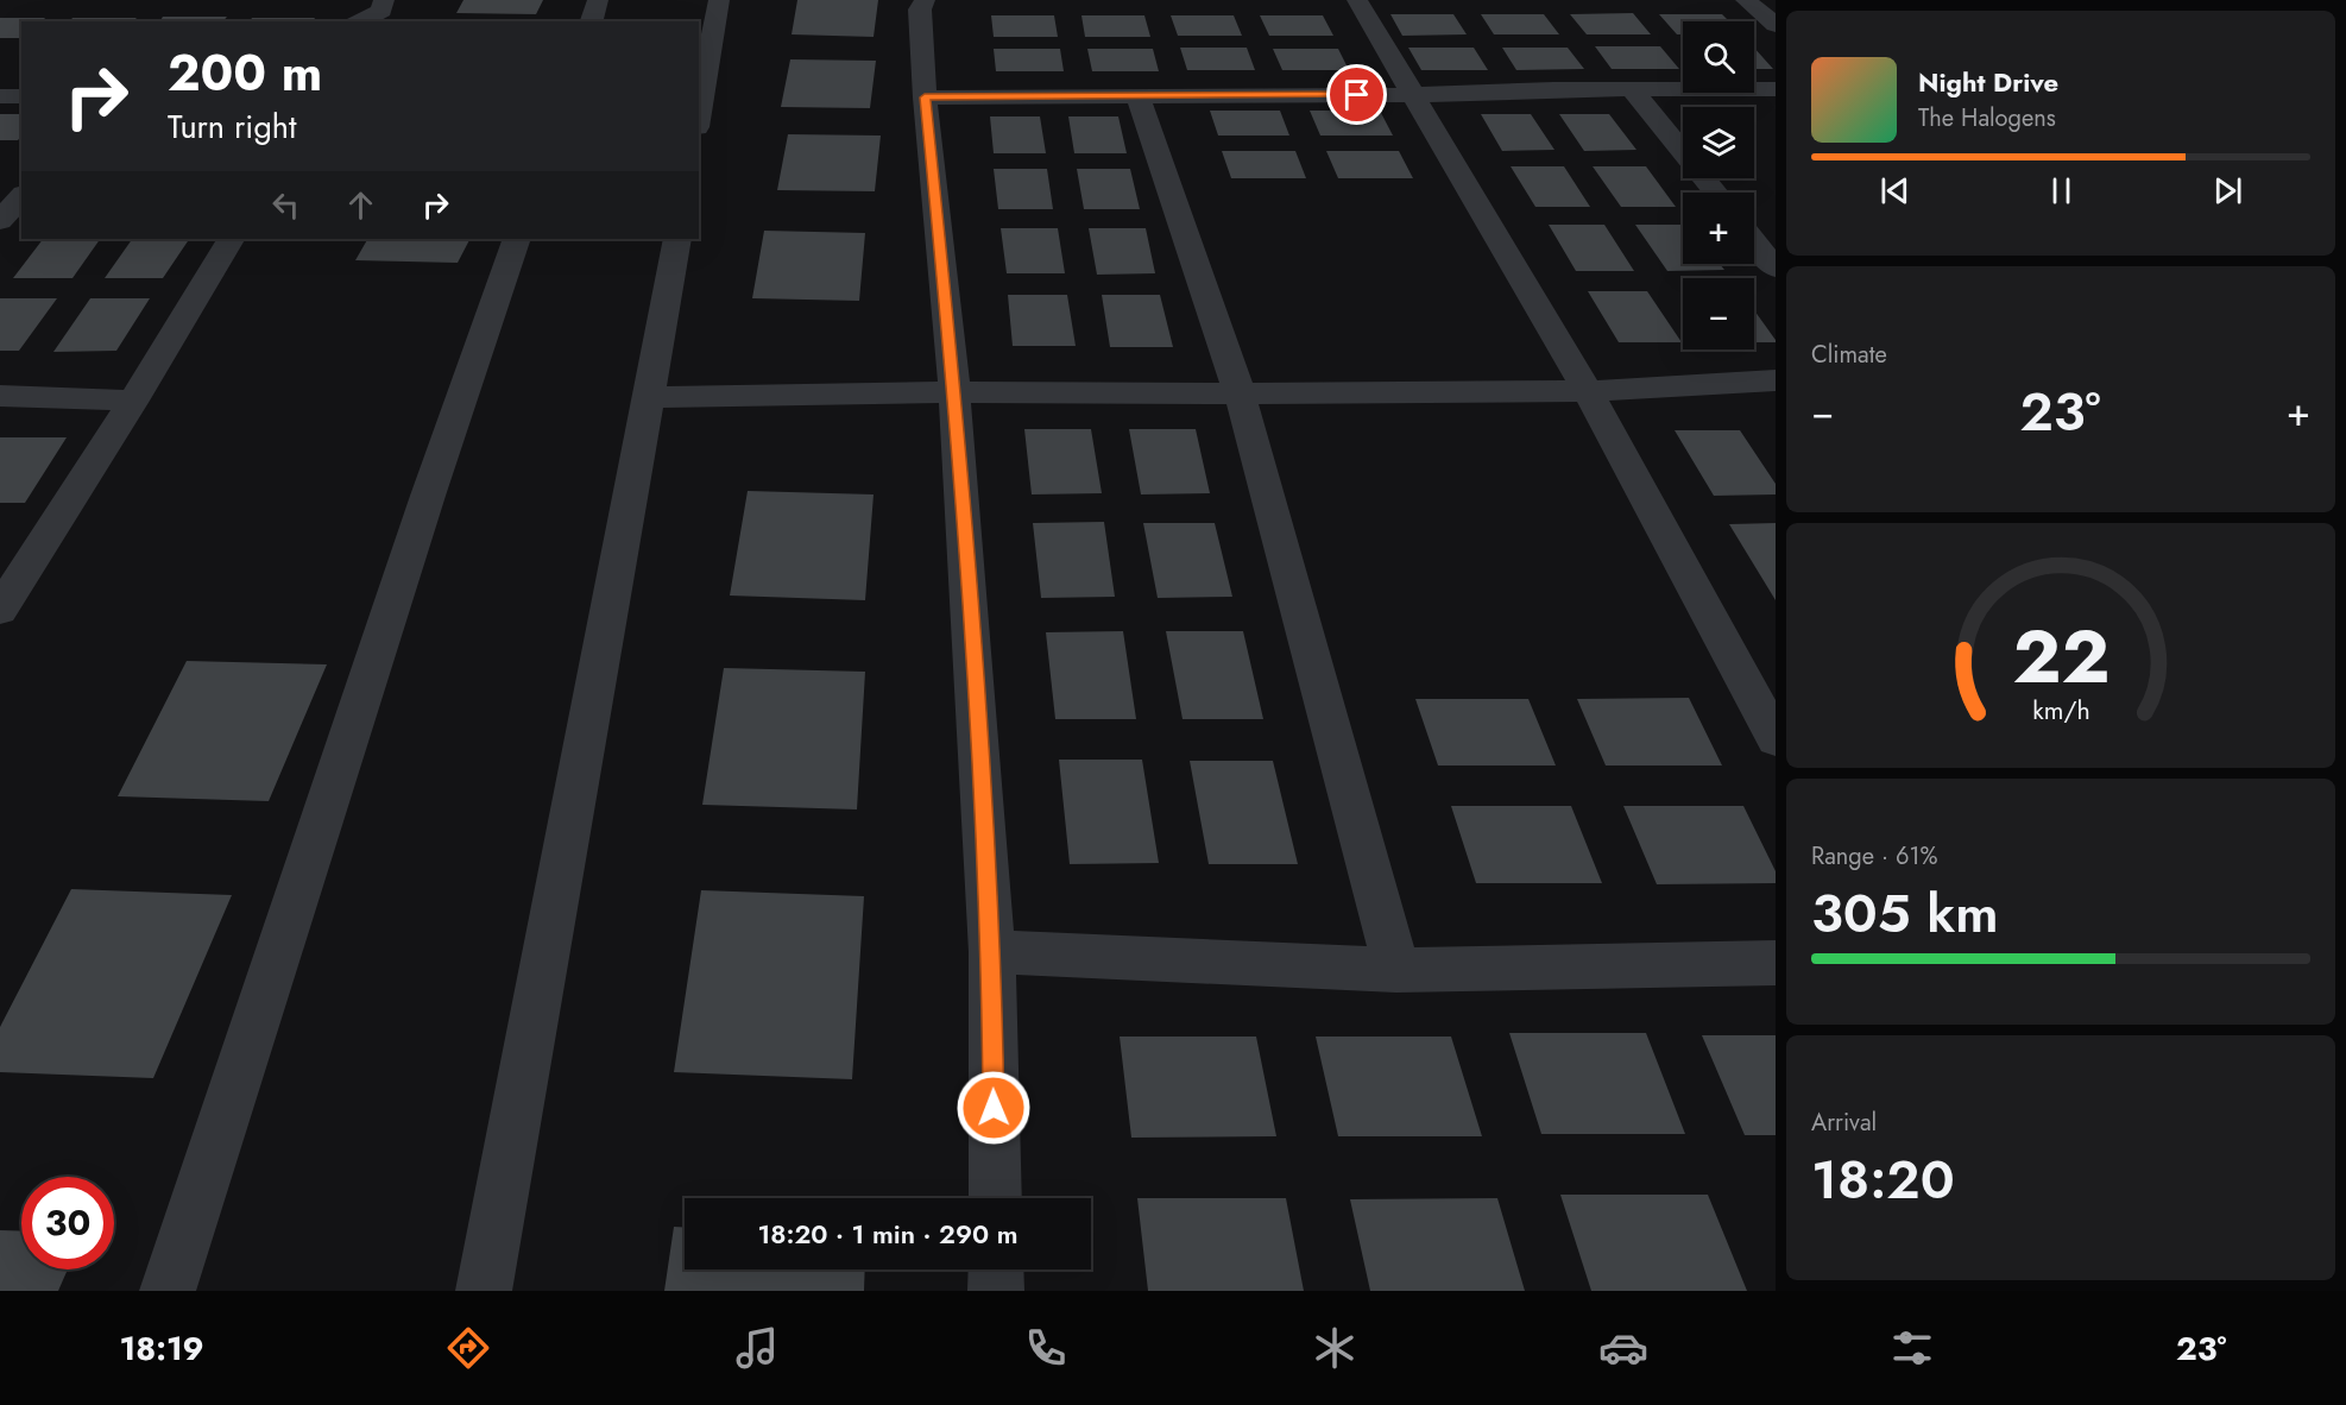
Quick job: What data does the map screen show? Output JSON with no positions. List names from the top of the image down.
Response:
{
  "page": {
    "map_buttons": ["+", "−"],
    "turn": ["200 m", "Turn right"],
    "song": ["Night Drive", "The Halogens"],
    "tile": [
      "Climate",
      ["Range · 61%", "305 km"],
      ["Arrival", "18:20"]
    ],
    "heat": ["−", "23°", "+"],
    "limit": "30",
    "trip": "18:20 · 1 min · 290 m",
    "tabs": ["18:19", "23°"],
    "gauge": ["22", "km/h"]
  }
}
